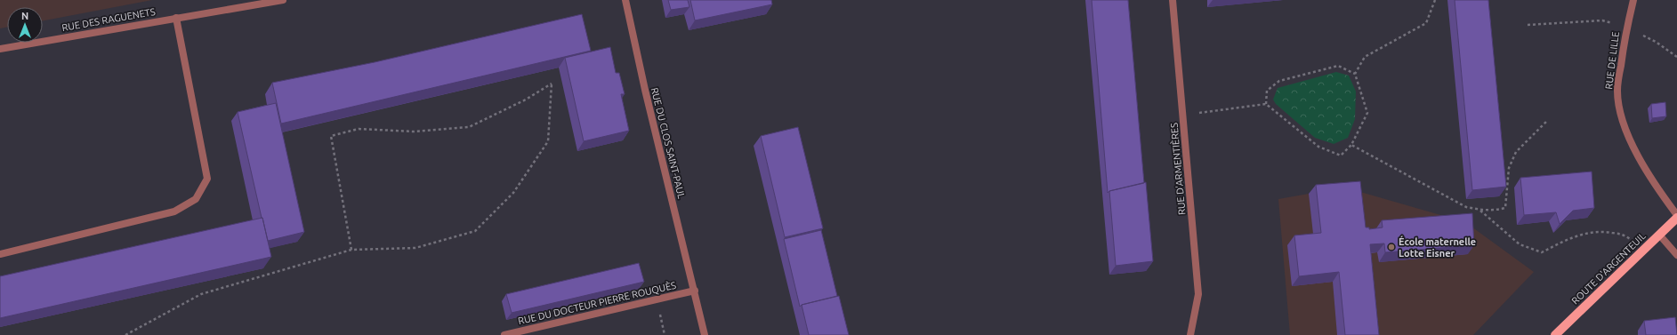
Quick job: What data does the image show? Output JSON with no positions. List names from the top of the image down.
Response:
{
  "streets": {
    "main road": ["ROUTE D'ARGENTEUIL"],
    "street": [
      "RUE DES RAGUENETS",
      "RUE DE LILLE",
      "RUE DU CLOS SAINT-PAUL",
      "RUE D'ARMENTIÈRES",
      "RUE DU DOCTEUR PIERRE ROUQUÈS"
    ]
  },
  "crossings": [
    ["RUE DE LILLE", "ROUTE D'ARGENTEUIL"],
    ["RUE DU CLOS SAINT-PAUL", "RUE DU DOCTEUR PIERRE ROUQUÈS"]
  ],
  "places": ["École maternelle Lotte Eisner"],
  "north": "top"
}
